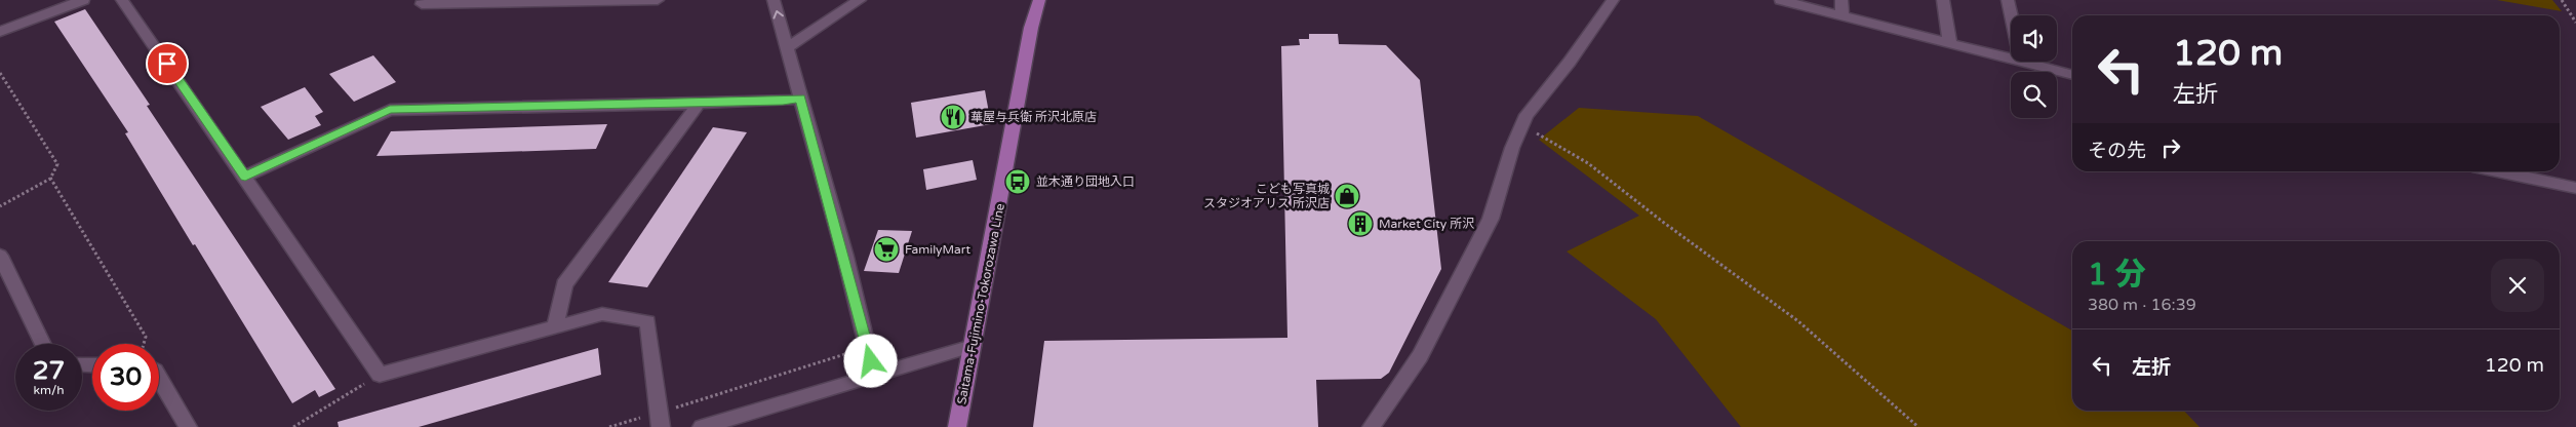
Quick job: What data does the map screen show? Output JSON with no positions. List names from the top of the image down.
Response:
{
  "streets": {
    "main road": ["Saitama-Fujimino-Tokorozawa Line"]
  },
  "places": {
    "restaurant": ["華屋与兵衛 所沢北原店"],
    "bus stop": ["並木通り団地入口"],
    "shop": ["こども写真城 スタジオアリス 所沢店"],
    "building": ["Market City 所沢"],
    "supermarket": ["FamilyMart"]
  },
  "page": {
    "turn": ["120 m", "左折"],
    "then": "その先",
    "heading": ["1 分", "380 m · 16:39"],
    "list": [
      {
        "name": "左折",
        "value": "120 m"
      }
    ],
    "speed": "27 km/h",
    "limit": "30"
  }
}
